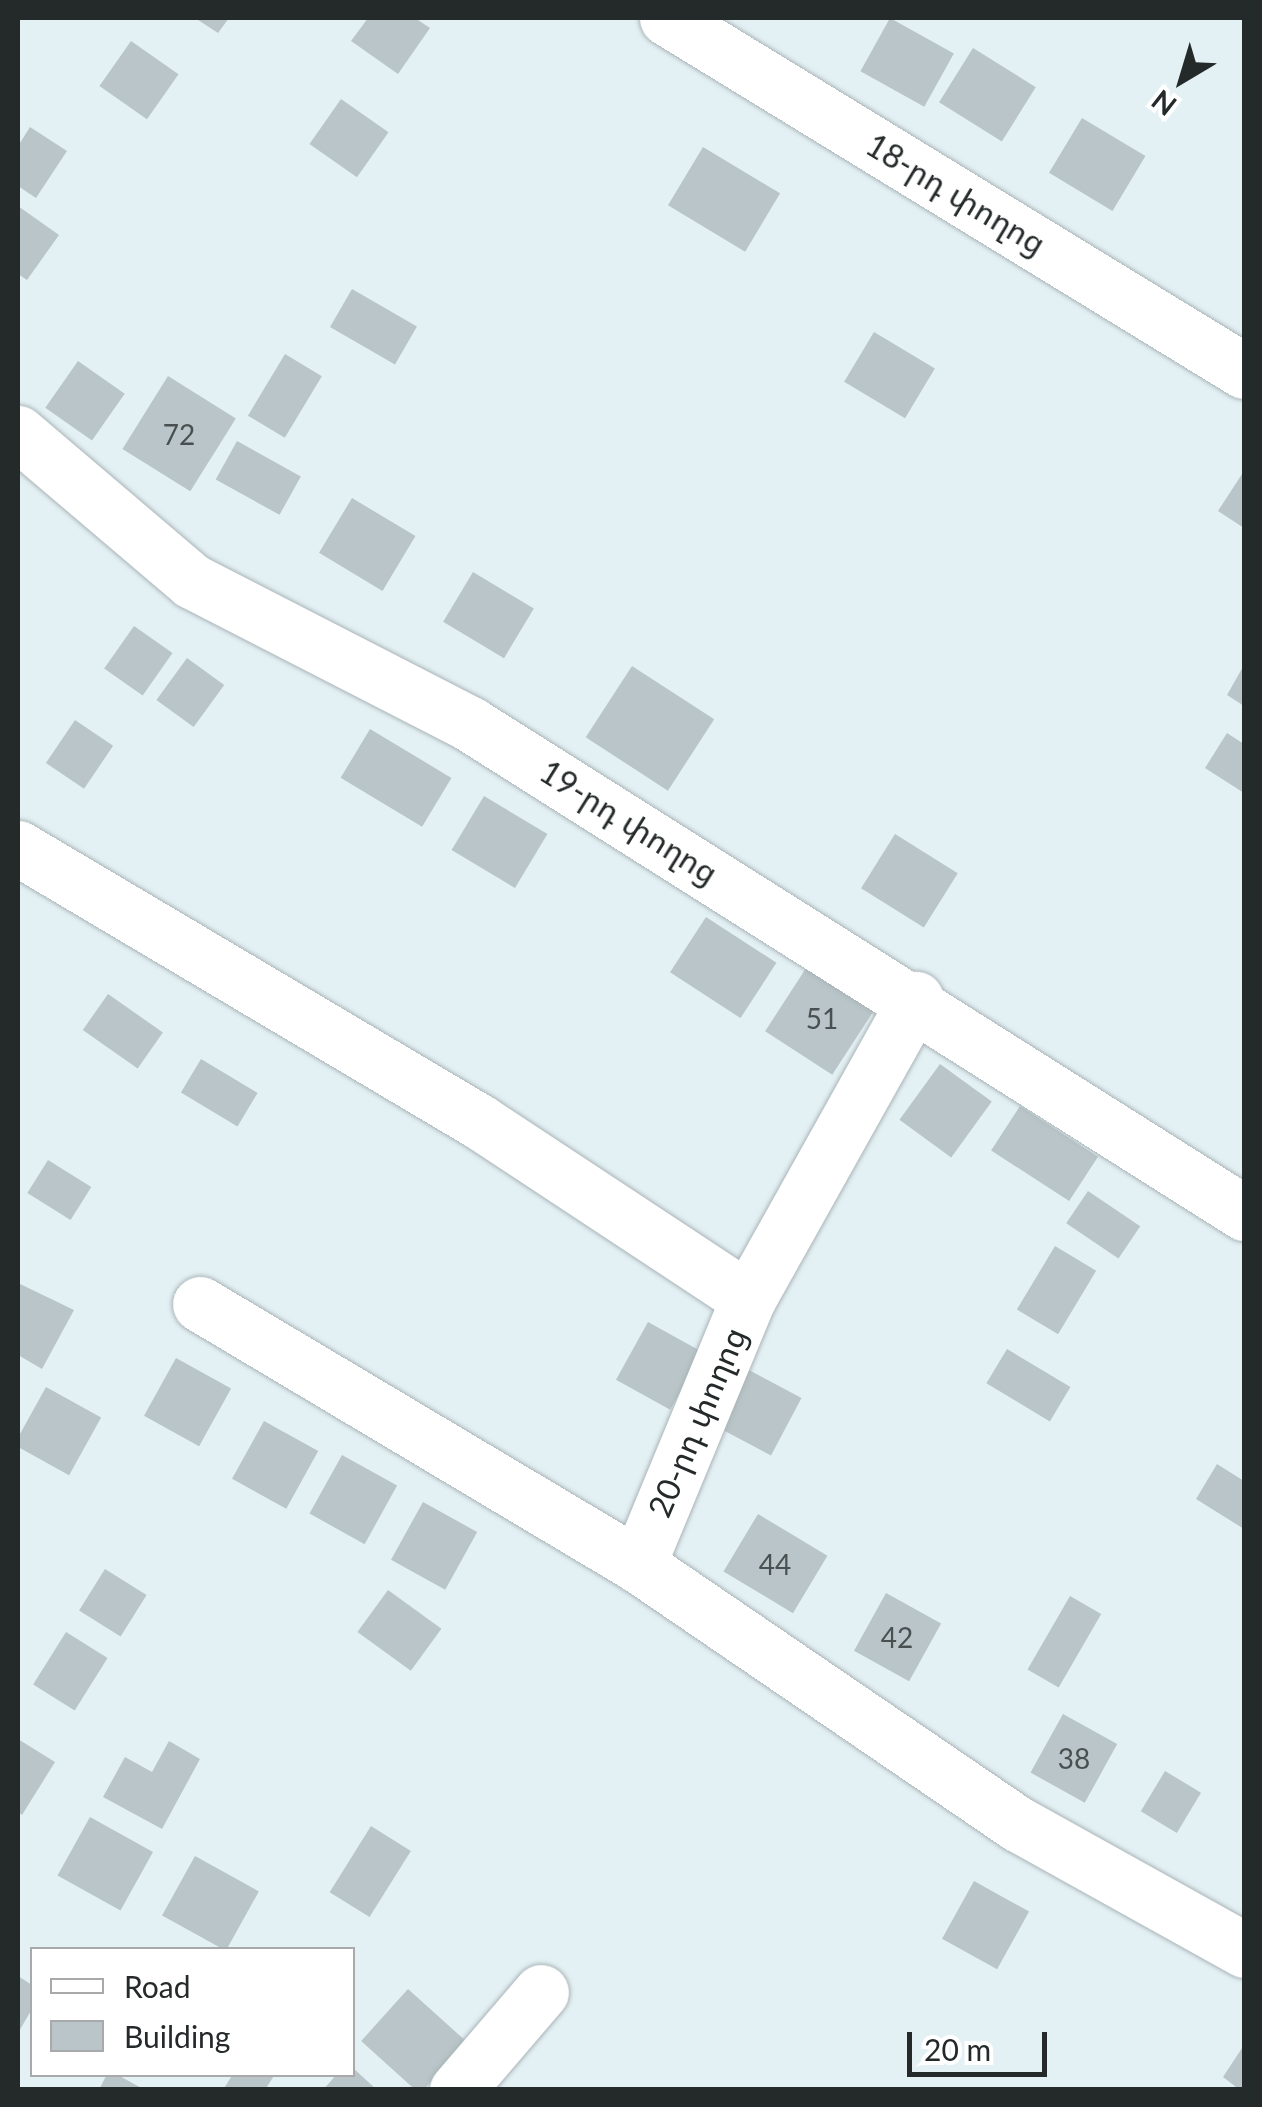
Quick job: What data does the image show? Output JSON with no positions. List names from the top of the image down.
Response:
{
  "streets": {
    "street": ["18-րդ փողոց", "19-րդ փողոց", "20-րդ փողոց"]
  },
  "house_numbers": [
    "72",
    "51",
    "44",
    "42",
    "38"
  ],
  "legend": ["Road", "Building"],
  "scale_bar": "20 m",
  "north": "bottom left"
}
